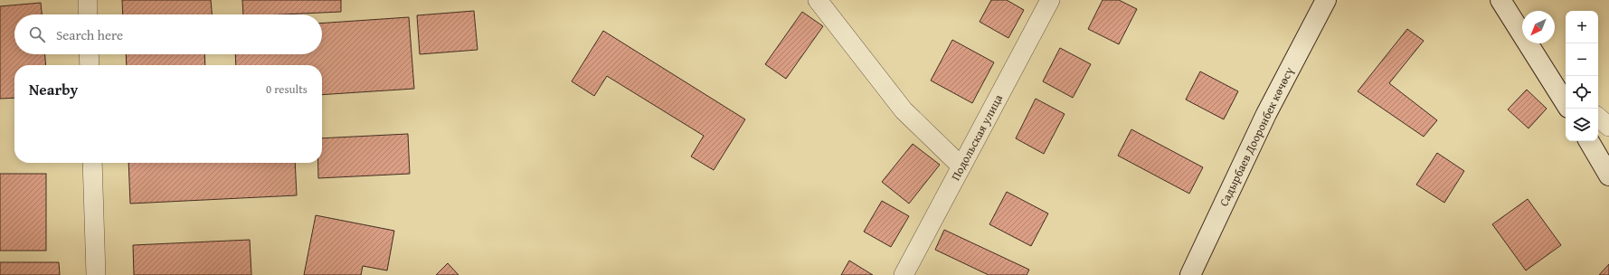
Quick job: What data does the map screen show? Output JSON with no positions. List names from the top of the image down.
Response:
{
  "streets": {
    "main road": ["Садырбаев Дооронбек көчөсү"],
    "street": ["Подольская улица"]
  },
  "north": "bottom left",
  "page": {
    "map_buttons": ["+", "−"],
    "search": "Search here",
    "heading": ["Nearby", "0 results"]
  }
}
